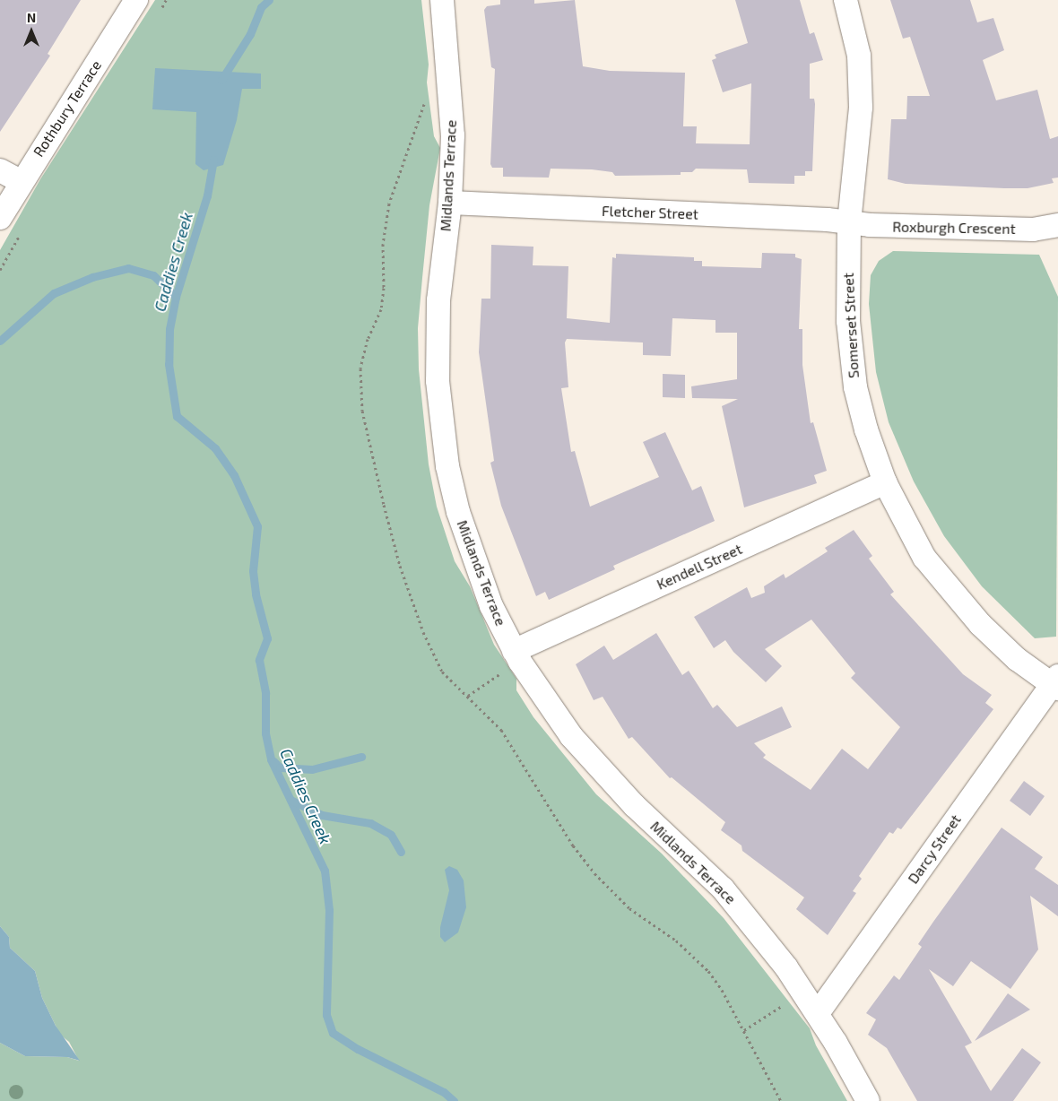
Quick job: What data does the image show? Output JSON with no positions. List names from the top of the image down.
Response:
{
  "streets": {
    "street": [
      "Rothbury Terrace",
      "Midlands Terrace",
      "Fletcher Street",
      "Roxburgh Crescent",
      "Somerset Street",
      "Kendell Street",
      "Darcy Street"
    ]
  },
  "crossings": [
    ["Midlands Terrace", "Fletcher Street"],
    ["Midlands Terrace", "Kendell Street"],
    ["Midlands Terrace", "Darcy Street"],
    ["Fletcher Street", "Roxburgh Crescent"],
    ["Fletcher Street", "Somerset Street"],
    ["Roxburgh Crescent", "Somerset Street"],
    ["Somerset Street", "Kendell Street"],
    ["Somerset Street", "Darcy Street"]
  ],
  "water": ["Caddies Creek"],
  "north": "top"
}
